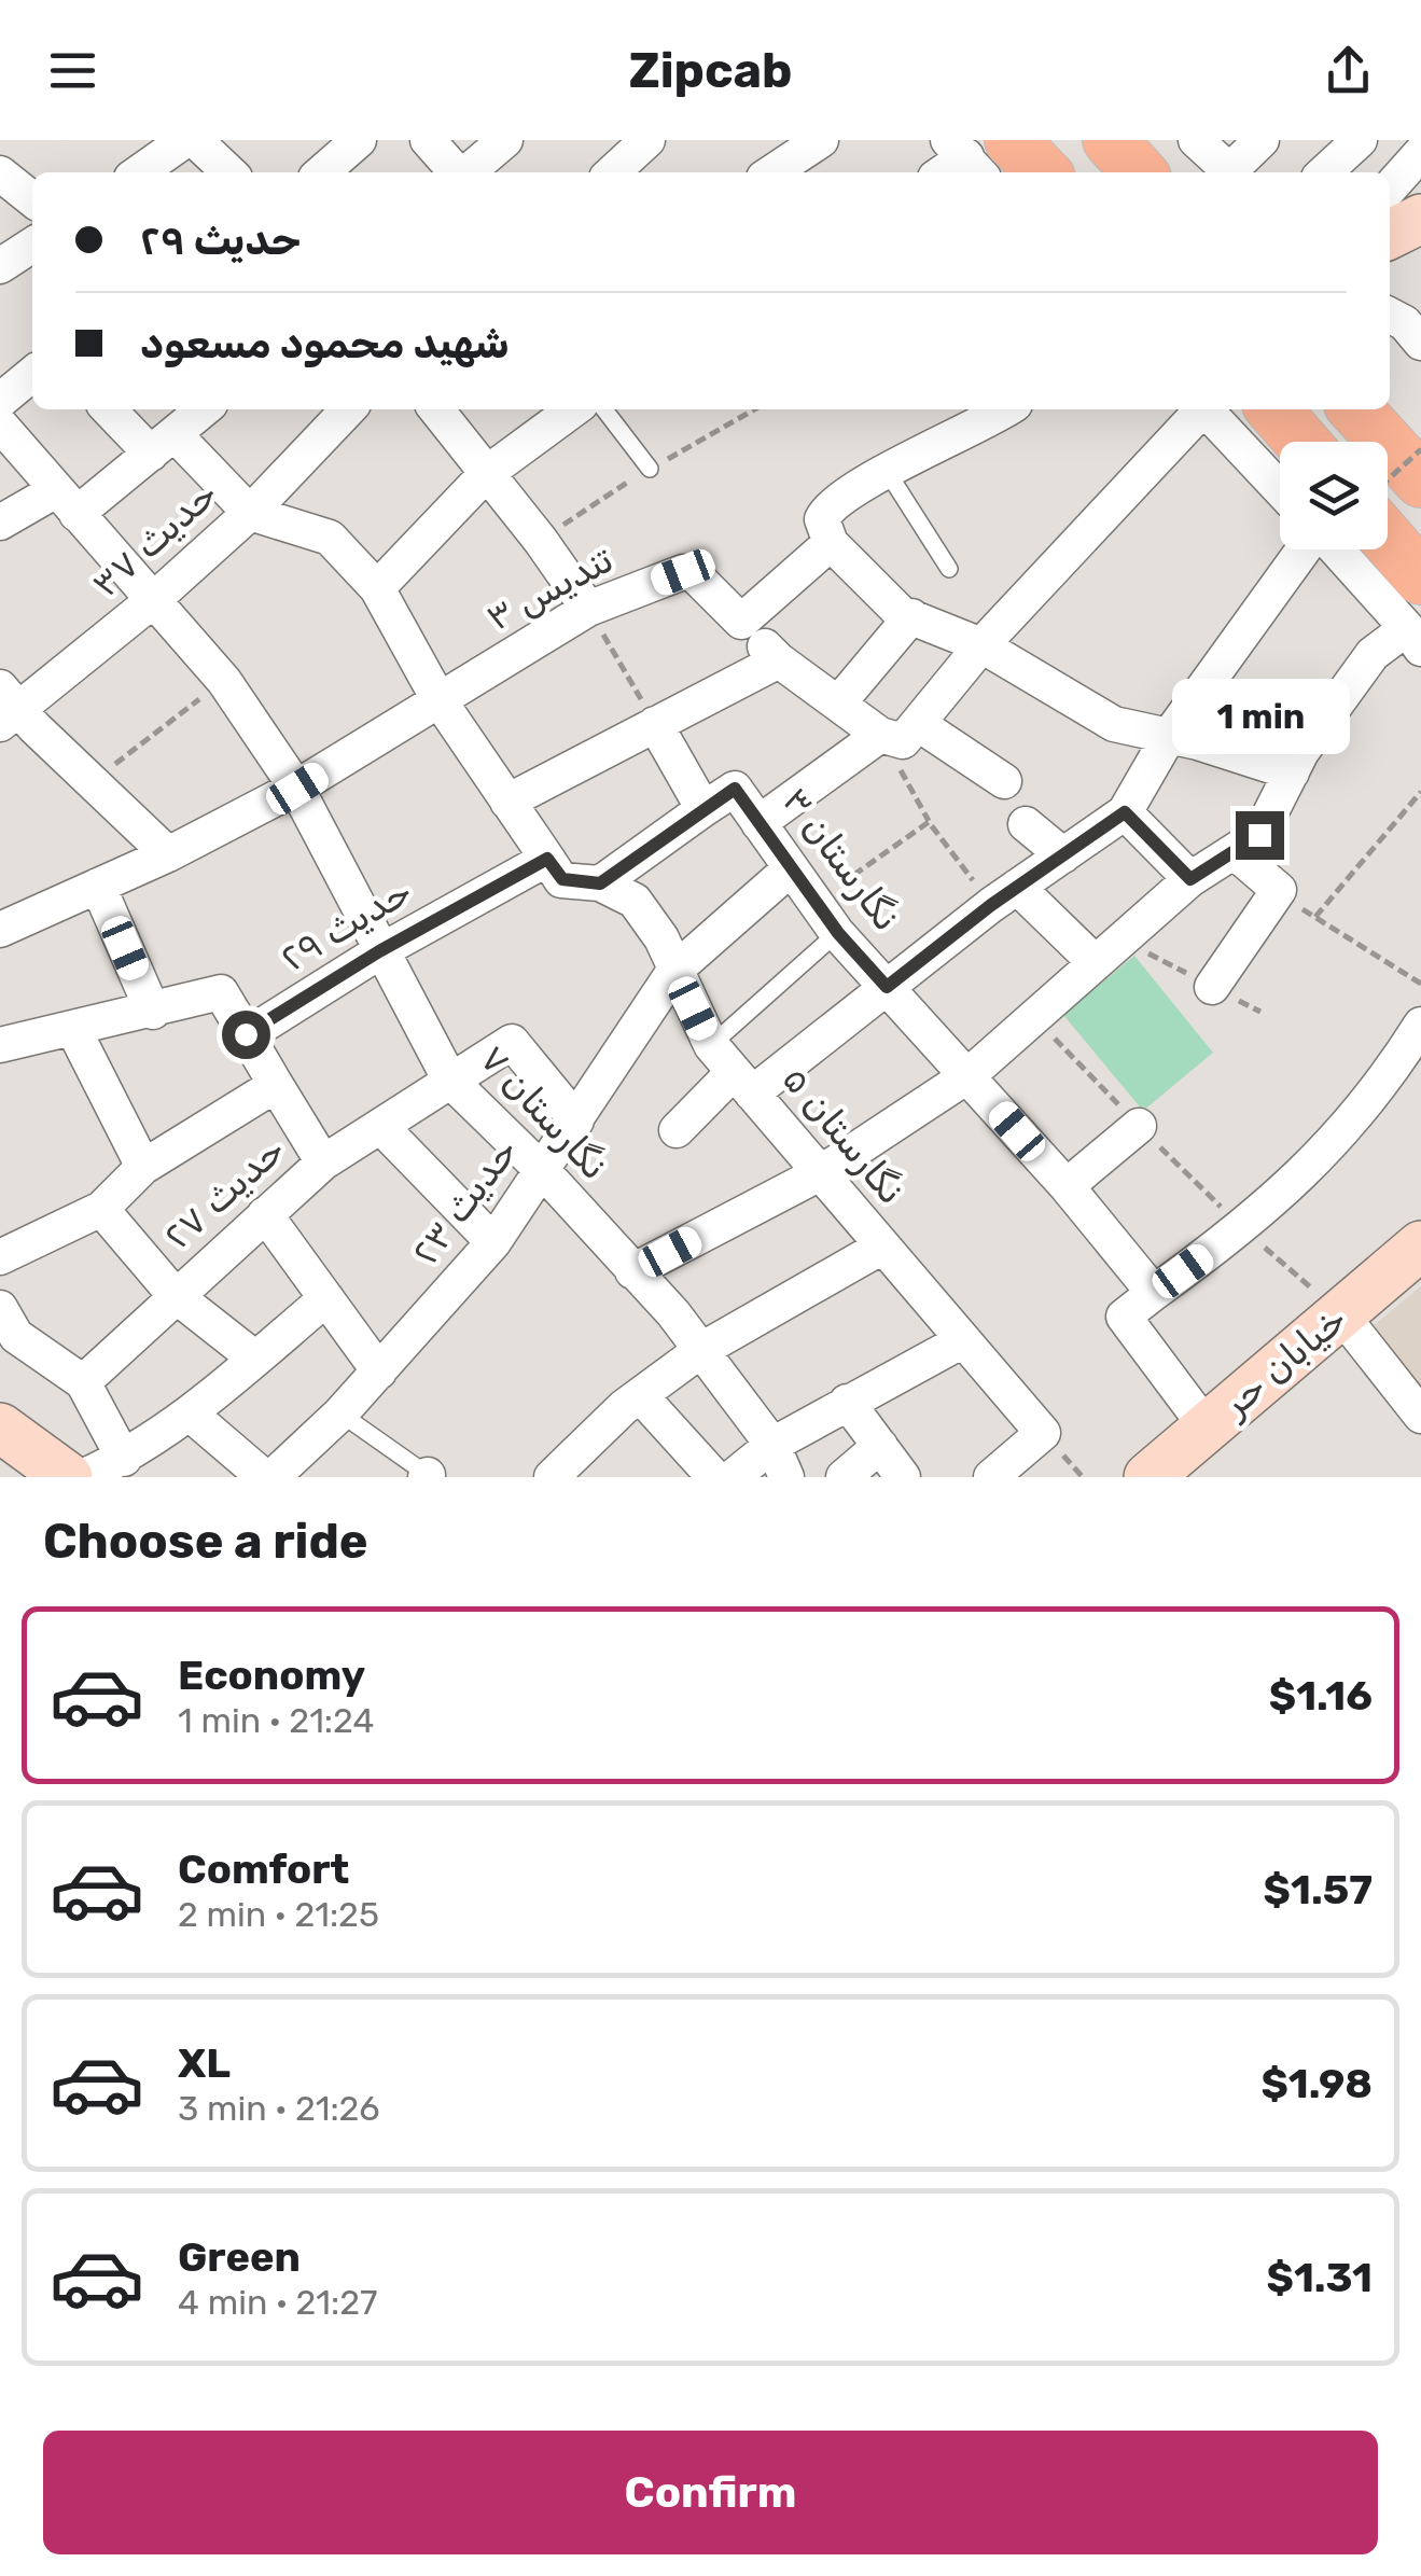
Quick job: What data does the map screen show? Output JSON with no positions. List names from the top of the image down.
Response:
{
  "streets": {
    "main road": ["خیابان حر"],
    "street": [
      "حدیث ۳۷",
      "تندیس ۳",
      "نگارستان ۳",
      "حدیث ۲۹",
      "نگارستان ۷",
      "نگارستان ۵",
      "حدیث ۲۷",
      "حدیث ۲۳"
    ]
  },
  "crossings": [
    ["حدیث ۳۷", "نگارستان ۷"],
    ["تندیس ۳", "نگارستان ۷"],
    ["نگارستان ۳", "حدیث ۲۳"],
    ["حدیث ۲۹", "نگارستان ۷"],
    ["نگارستان ۷", "حدیث ۲۷"],
    ["نگارستان ۷", "حدیث ۲۳"],
    ["نگارستان ۵", "حدیث ۲۳"],
    ["حدیث ۲۷", "حدیث ۲۳"]
  ],
  "page": {
    "header": "Zipcab",
    "banner": ["حدیث ۲۹", "شهید محمود مسعود"],
    "bubble": "1 min",
    "heading": "Choose a ride",
    "list": [
      {
        "name": "Economy",
        "note": "1 min · 21:24",
        "value": "$1.16"
      },
      {
        "name": "Comfort",
        "note": "2 min · 21:25",
        "value": "$1.57"
      },
      {
        "name": "XL",
        "note": "3 min · 21:26",
        "value": "$1.98"
      },
      {
        "name": "Green",
        "note": "4 min · 21:27",
        "value": "$1.31"
      }
    ],
    "buttons": "Confirm"
  }
}
